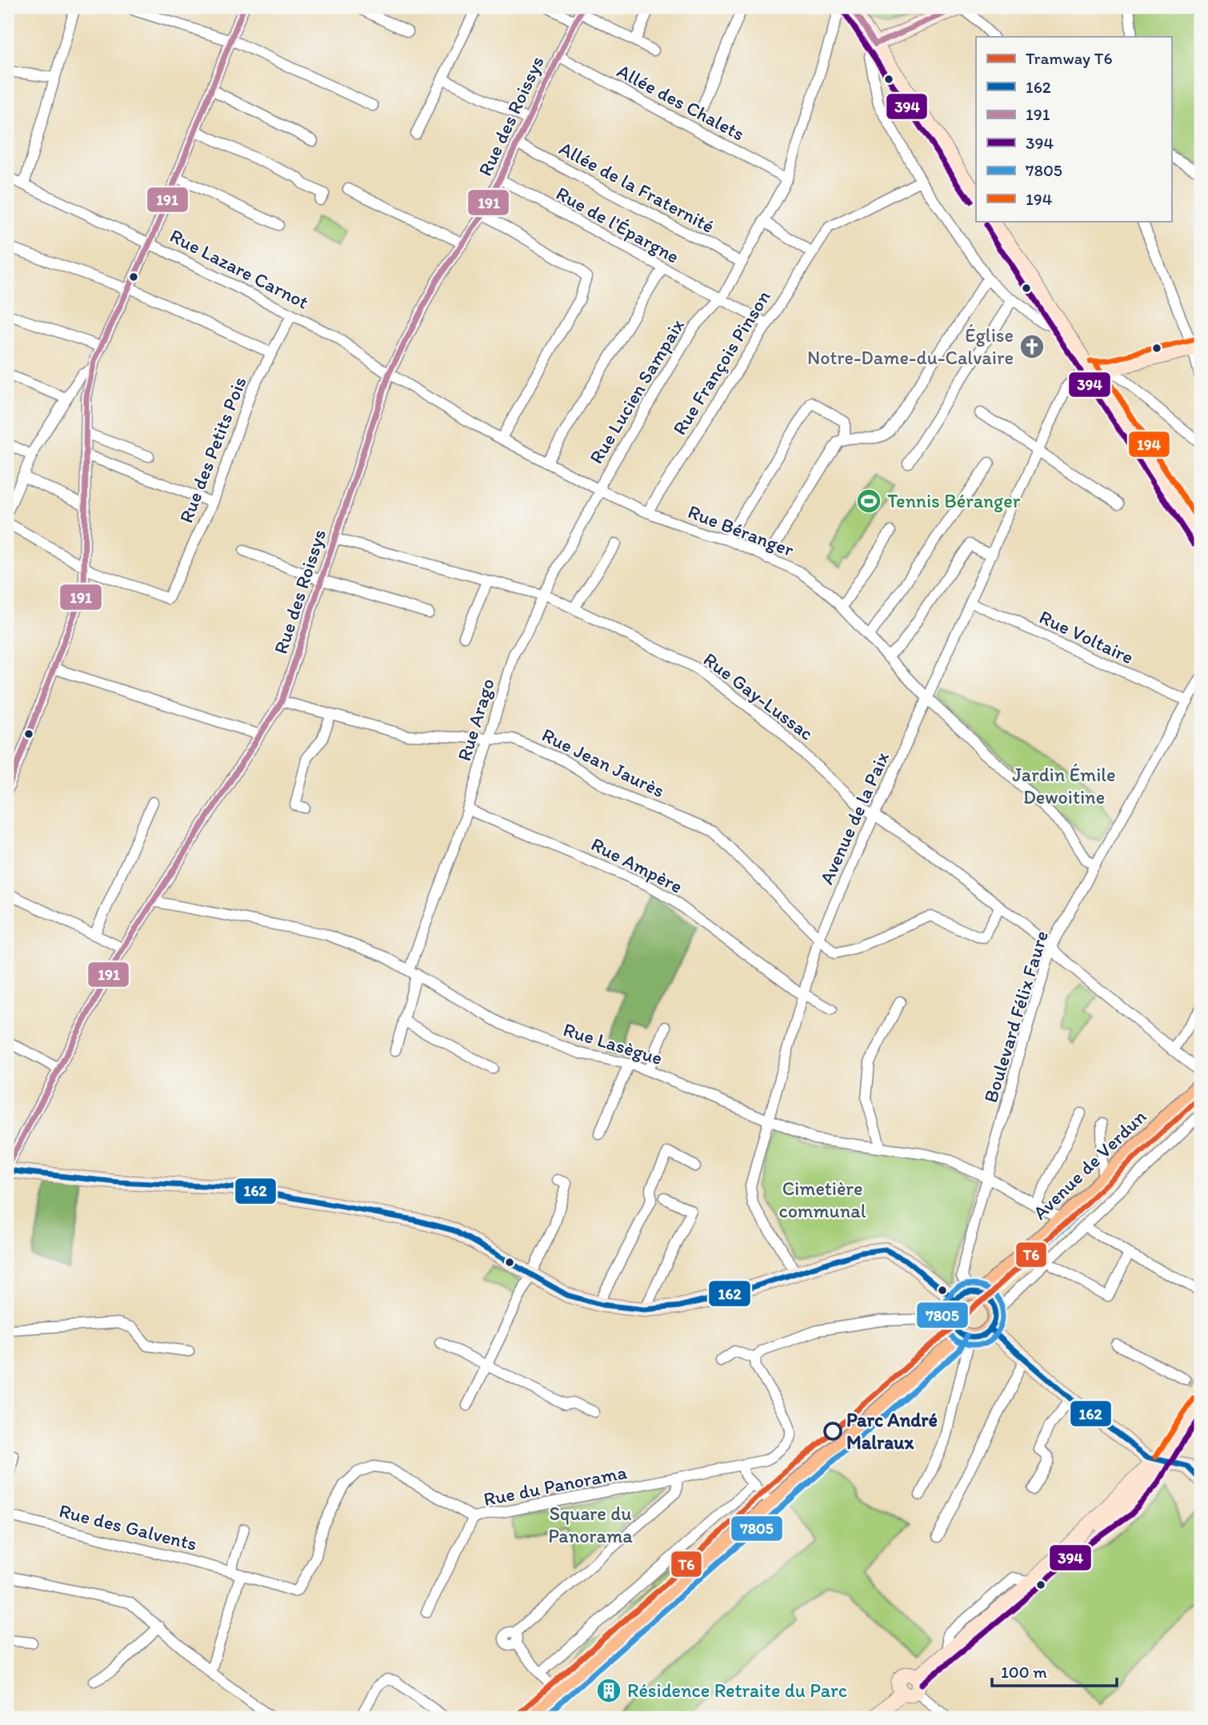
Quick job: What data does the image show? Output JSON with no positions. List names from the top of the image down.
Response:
{
  "streets": {
    "main road": ["Avenue de Verdun"],
    "street": [
      "Allée des Chalets",
      "Rue des Roissys",
      "Allée de la Fraternité",
      "Rue de l'Épargne",
      "Rue Lazare Carnot",
      "Rue François Pinson",
      "Rue Lucien Sampaix",
      "Rue des Petits Pois",
      "Rue Béranger",
      "Rue Voltaire",
      "Rue Gay-Lussac",
      "Rue Arago",
      "Rue Jean Jaurès",
      "Avenue de la Paix",
      "Rue Ampère",
      "Boulevard Félix Faure",
      "Rue Lasègue",
      "Rue du Panorama",
      "Rue des Galvents"
    ]
  },
  "crossings": [
    ["Allée des Chalets", "Rue des Roissys"],
    ["Allée des Chalets", "Rue Lucien Sampaix"],
    ["Rue des Roissys", "Allée de la Fraternité"],
    ["Rue des Roissys", "Rue de l'Épargne"],
    ["Rue des Roissys", "Rue Lazare Carnot"],
    ["Rue des Roissys", "Rue Béranger"],
    ["Rue des Roissys", "Rue Gay-Lussac"],
    ["Rue des Roissys", "Rue Jean Jaurès"],
    ["Rue des Roissys", "Rue Lasègue"],
    ["Allée de la Fraternité", "Rue Lucien Sampaix"],
    ["Rue de l'Épargne", "Rue François Pinson"],
    ["Rue de l'Épargne", "Rue Lucien Sampaix"],
    ["Rue Lazare Carnot", "Rue des Petits Pois"],
    ["Rue Lazare Carnot", "Rue Béranger"],
    ["Rue François Pinson", "Rue Béranger"],
    ["Rue Lucien Sampaix", "Rue Béranger"],
    ["Rue Lucien Sampaix", "Rue Arago"],
    ["Rue Béranger", "Rue Arago"],
    ["Rue Béranger", "Avenue de la Paix"],
    ["Rue Béranger", "Boulevard Félix Faure"],
    ["Rue Voltaire", "Avenue de la Paix"],
    ["Rue Voltaire", "Boulevard Félix Faure"],
    ["Rue Gay-Lussac", "Rue Arago"],
    ["Rue Gay-Lussac", "Rue Jean Jaurès"],
    ["Rue Gay-Lussac", "Avenue de la Paix"],
    ["Rue Gay-Lussac", "Boulevard Félix Faure"],
    ["Rue Arago", "Rue Jean Jaurès"],
    ["Rue Arago", "Rue Ampère"],
    ["Rue Arago", "Rue Lasègue"],
    ["Rue Jean Jaurès", "Avenue de la Paix"],
    ["Avenue de la Paix", "Rue Ampère"],
    ["Avenue de la Paix", "Rue Lasègue"],
    ["Boulevard Félix Faure", "Rue Lasègue"],
    ["Boulevard Félix Faure", "Avenue de Verdun"],
    ["Rue Lasègue", "Avenue de Verdun"],
    ["Rue du Panorama", "Rue des Galvents"]
  ],
  "parks": ["Jardin Émile Dewoitine", "Cimetière communal", "Square du Panorama"],
  "places": {
    "church": ["Église Notre-Dame-du-Calvaire"],
    "sports": ["Tennis Béranger"],
    "other": ["Parc André Malraux"],
    "building": ["Résidence Retraite du Parc"]
  },
  "lines": [
    "transit line 191",
    "transit line 394",
    "transit line 194",
    "transit line 7805",
    "tram line T6",
    "transit line 162"
  ],
  "legend": [
    "Tramway T6",
    "162",
    "191",
    "394",
    "7805",
    "194"
  ],
  "scale_bar": "100 m"
}
